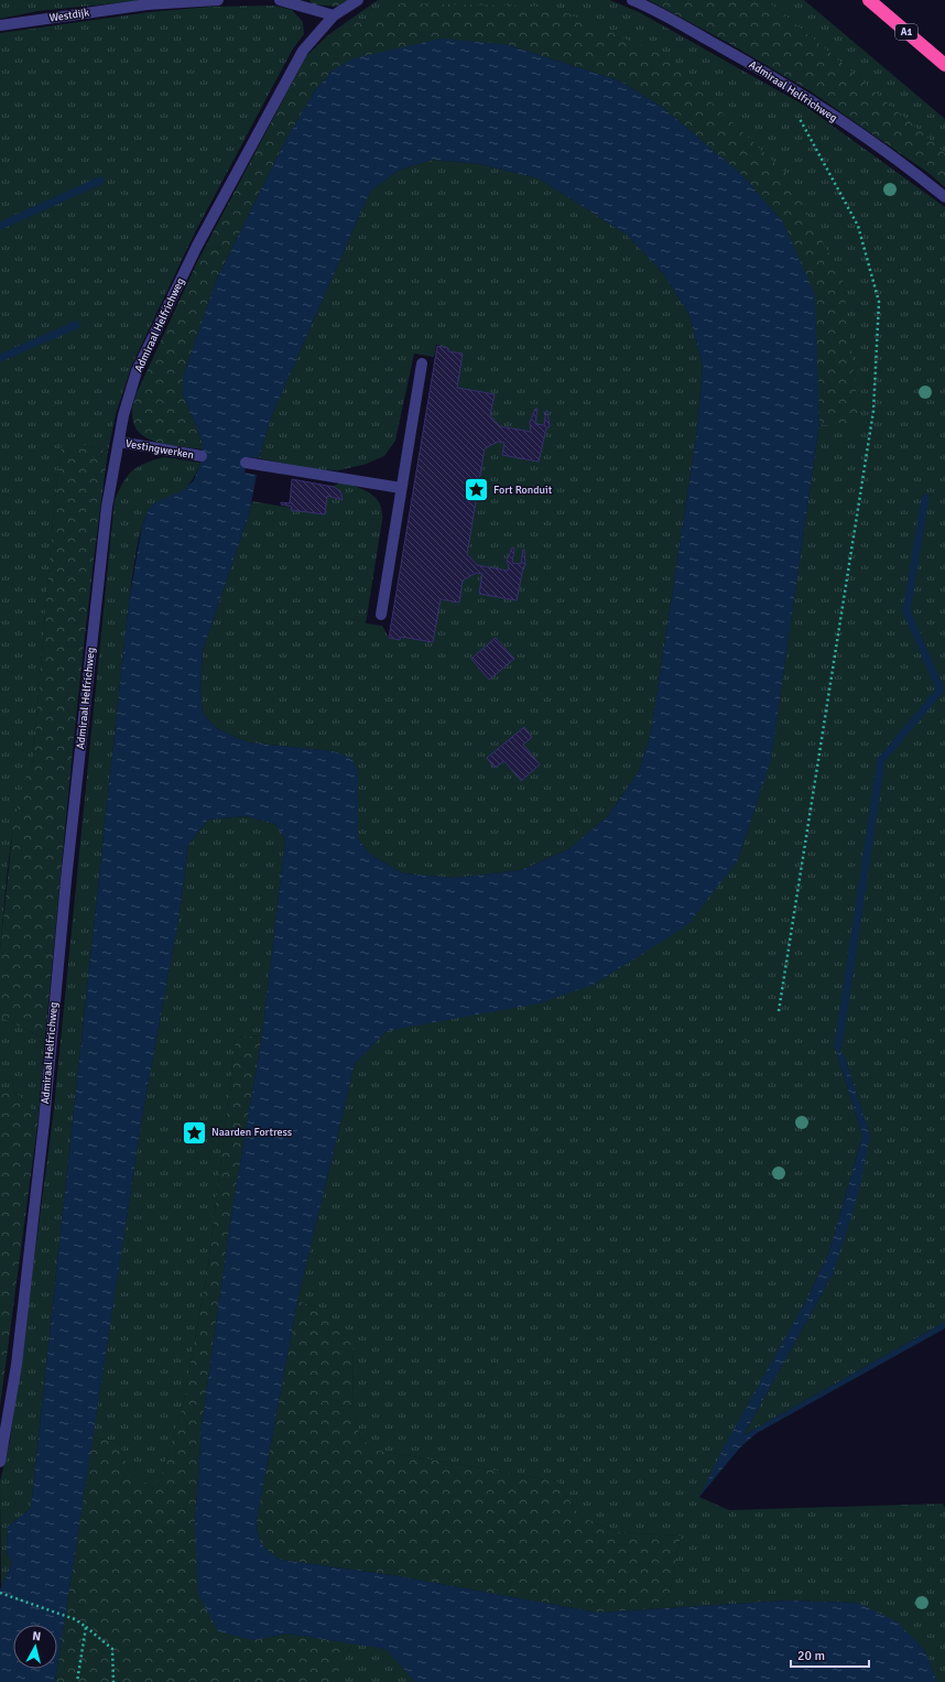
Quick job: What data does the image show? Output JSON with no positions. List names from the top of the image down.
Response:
{
  "streets": {
    "highway": ["A1"],
    "street": ["Westdijk", "Admiraal Helfrichweg", "Vestingwerken"]
  },
  "crossings": [
    ["Admiraal Helfrichweg", "Vestingwerken"]
  ],
  "places": {
    "place": ["Fort Ronduit", "Naarden Fortress"]
  },
  "scale_bar": "20 m",
  "north": "top"
}
